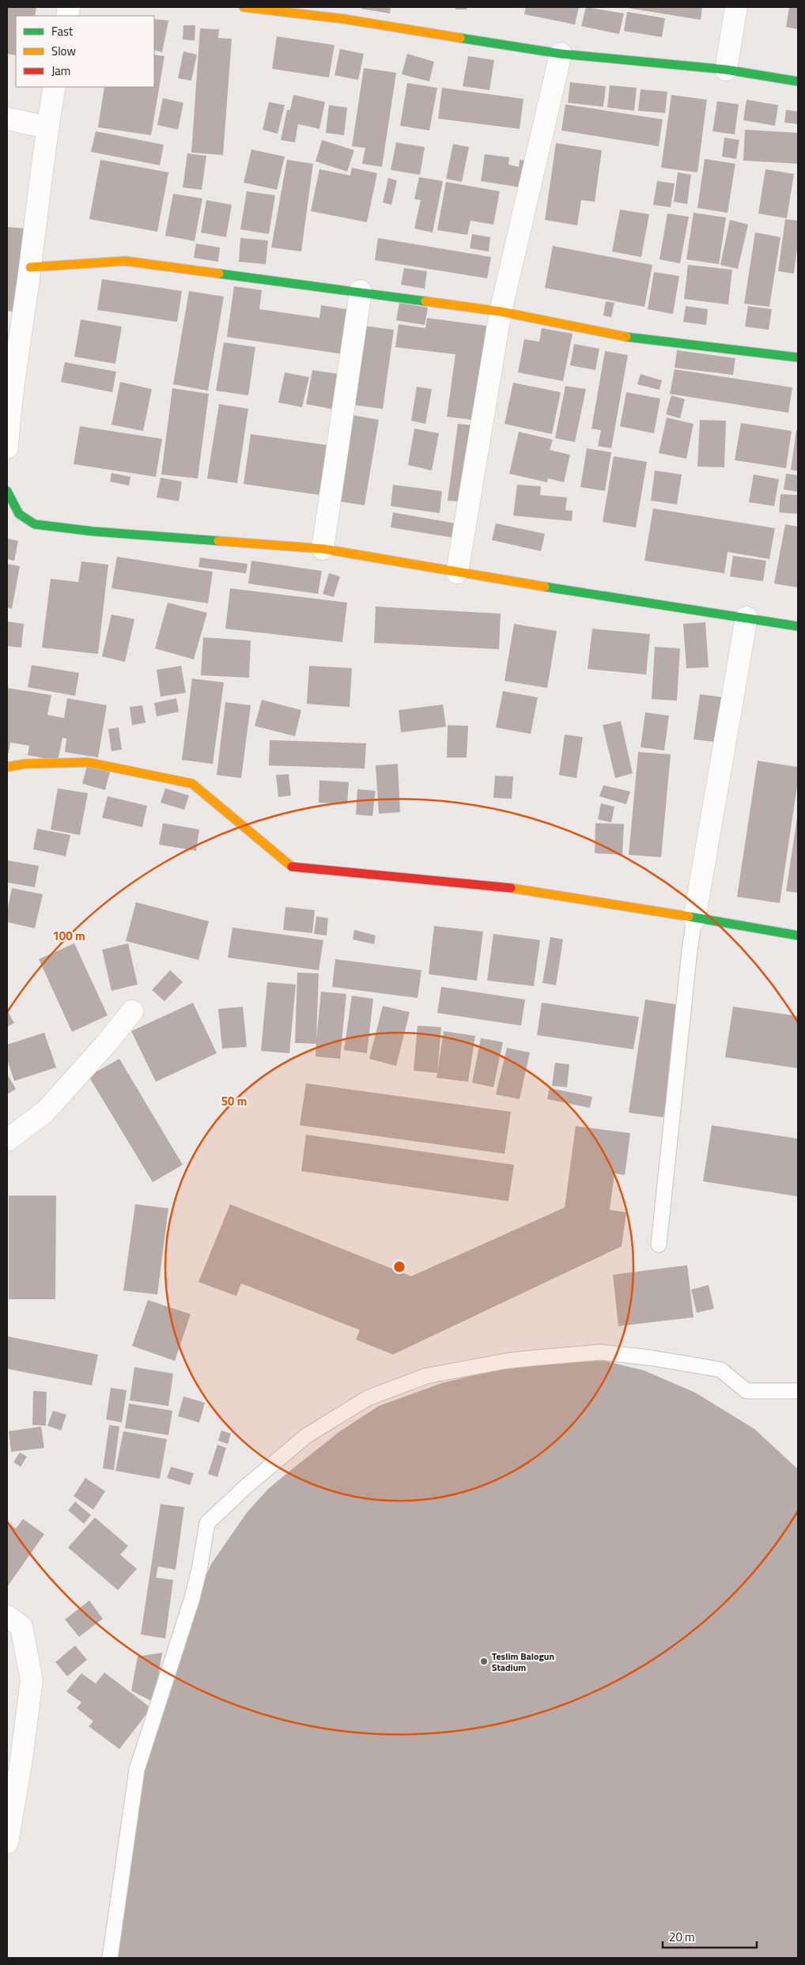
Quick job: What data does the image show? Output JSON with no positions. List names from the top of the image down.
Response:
{
  "places": ["Teslim Balogun Stadium"],
  "legend": ["Fast", "Slow", "Jam"],
  "scale_bar": "20 m",
  "rings": ["100 m", "50 m"]
}
